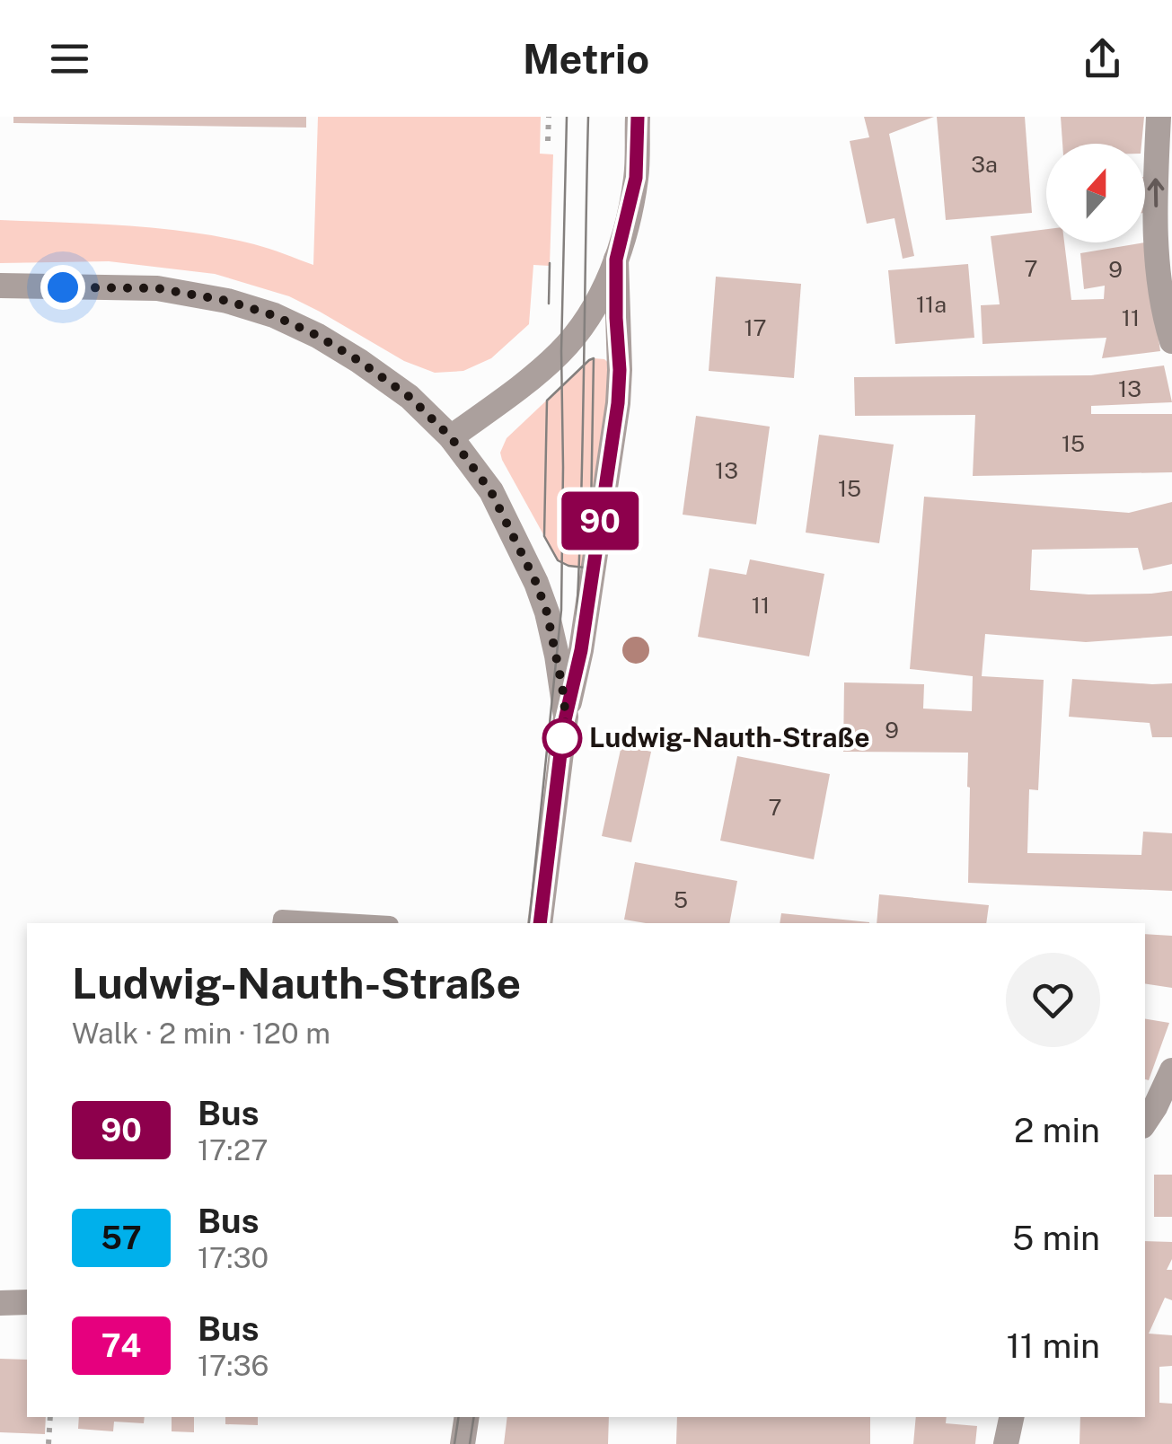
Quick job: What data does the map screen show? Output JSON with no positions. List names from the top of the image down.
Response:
{
  "places": ["Ludwig-Nauth-Straße"],
  "lines": ["bus line 90"],
  "house_numbers": [
    "3a",
    "7",
    "9",
    "11a",
    "11",
    "17",
    "13",
    "15",
    "13",
    "15",
    "11",
    "9",
    "7",
    "5"
  ],
  "north": "top",
  "page": {
    "header": "Metrio",
    "on_map": "90",
    "heading": ["Ludwig-Nauth-Straße", "Walk · 2 min · 120 m"],
    "list": [
      {
        "mark": "90",
        "name": "Bus",
        "note": "17:27",
        "value": "2 min"
      },
      {
        "mark": "57",
        "name": "Bus",
        "note": "17:30",
        "value": "5 min"
      },
      {
        "mark": "74",
        "name": "Bus",
        "note": "17:36",
        "value": "11 min"
      }
    ]
  }
}
